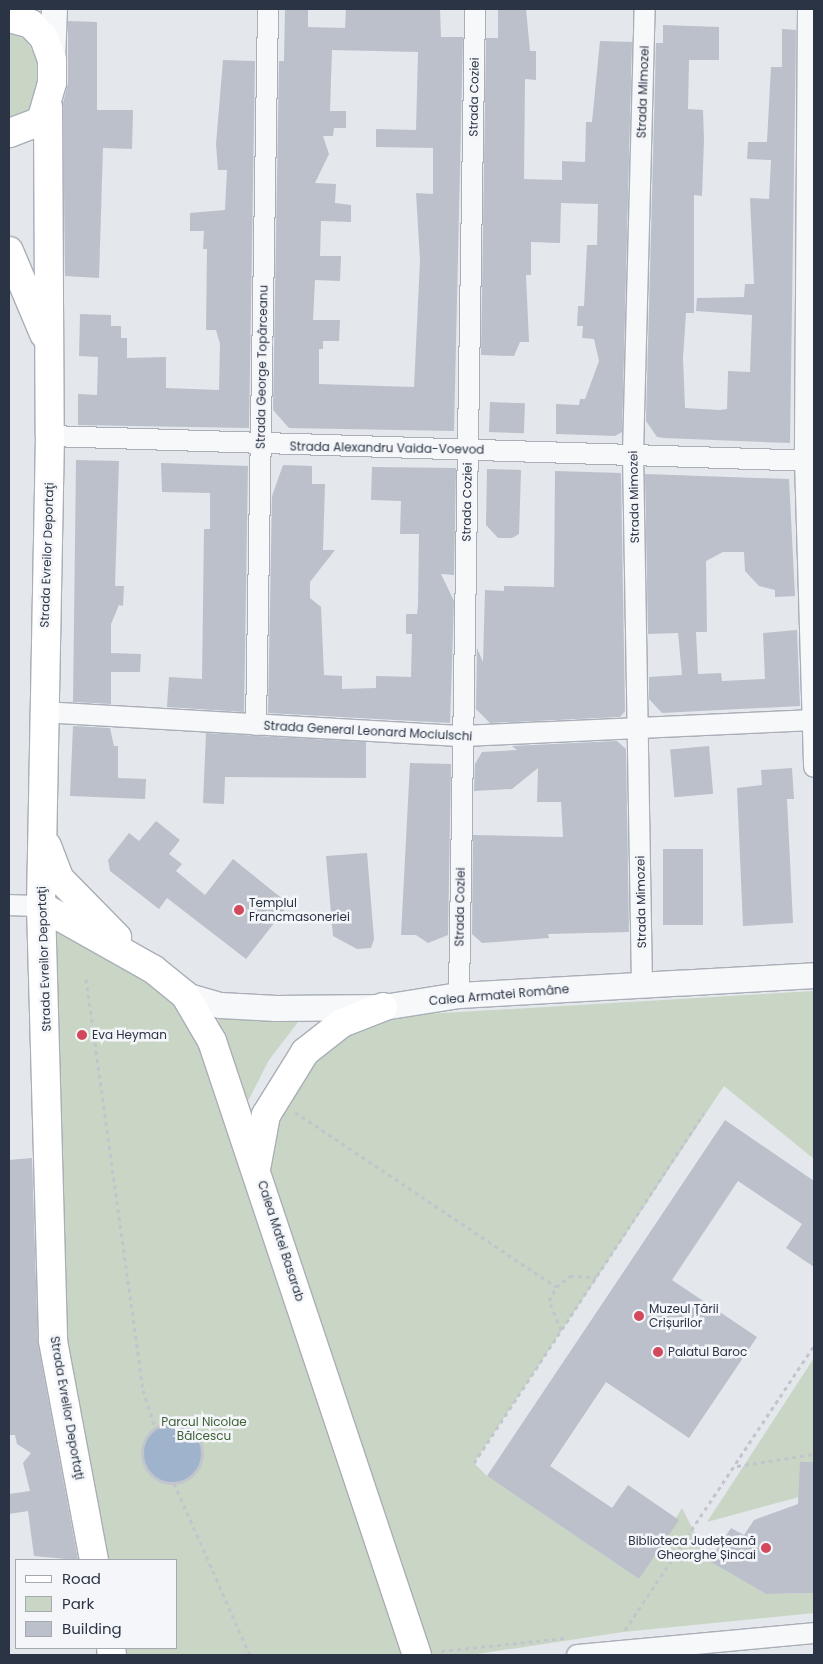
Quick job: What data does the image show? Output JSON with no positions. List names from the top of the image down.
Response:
{
  "streets": {
    "main road": ["Strada Evreilor Deportaţi", "Calea Matei Basarab"],
    "street": [
      "Strada Mimozei",
      "Strada Coziei",
      "Strada George Topârceanu",
      "Strada Alexandru Vaida-Voevod",
      "Strada General Leonard Mociulschi",
      "Calea Armatei Române"
    ]
  },
  "crossings": [
    ["Strada Mimozei", "Strada Alexandru Vaida-Voevod"],
    ["Strada Mimozei", "Strada General Leonard Mociulschi"],
    ["Strada Mimozei", "Calea Armatei Române"],
    ["Strada Coziei", "Strada Alexandru Vaida-Voevod"],
    ["Strada Coziei", "Strada General Leonard Mociulschi"],
    ["Strada Coziei", "Calea Armatei Române"],
    ["Strada George Topârceanu", "Strada Alexandru Vaida-Voevod"],
    ["Strada George Topârceanu", "Strada General Leonard Mociulschi"],
    ["Strada Alexandru Vaida-Voevod", "Strada Evreilor Deportaţi"],
    ["Strada Evreilor Deportaţi", "Strada General Leonard Mociulschi"],
    ["Strada Evreilor Deportaţi", "Calea Matei Basarab"],
    ["Calea Armatei Române", "Calea Matei Basarab"]
  ],
  "parks": ["Parcul Nicolae Bălcescu"],
  "places": [
    "Templul Francmasoneriei",
    "Eva Heyman",
    "Muzeul Țării Crișurilor",
    "Palatul Baroc",
    "Biblioteca Județeană Gheorghe Șincai"
  ],
  "legend": ["Road", "Park", "Building"]
}
